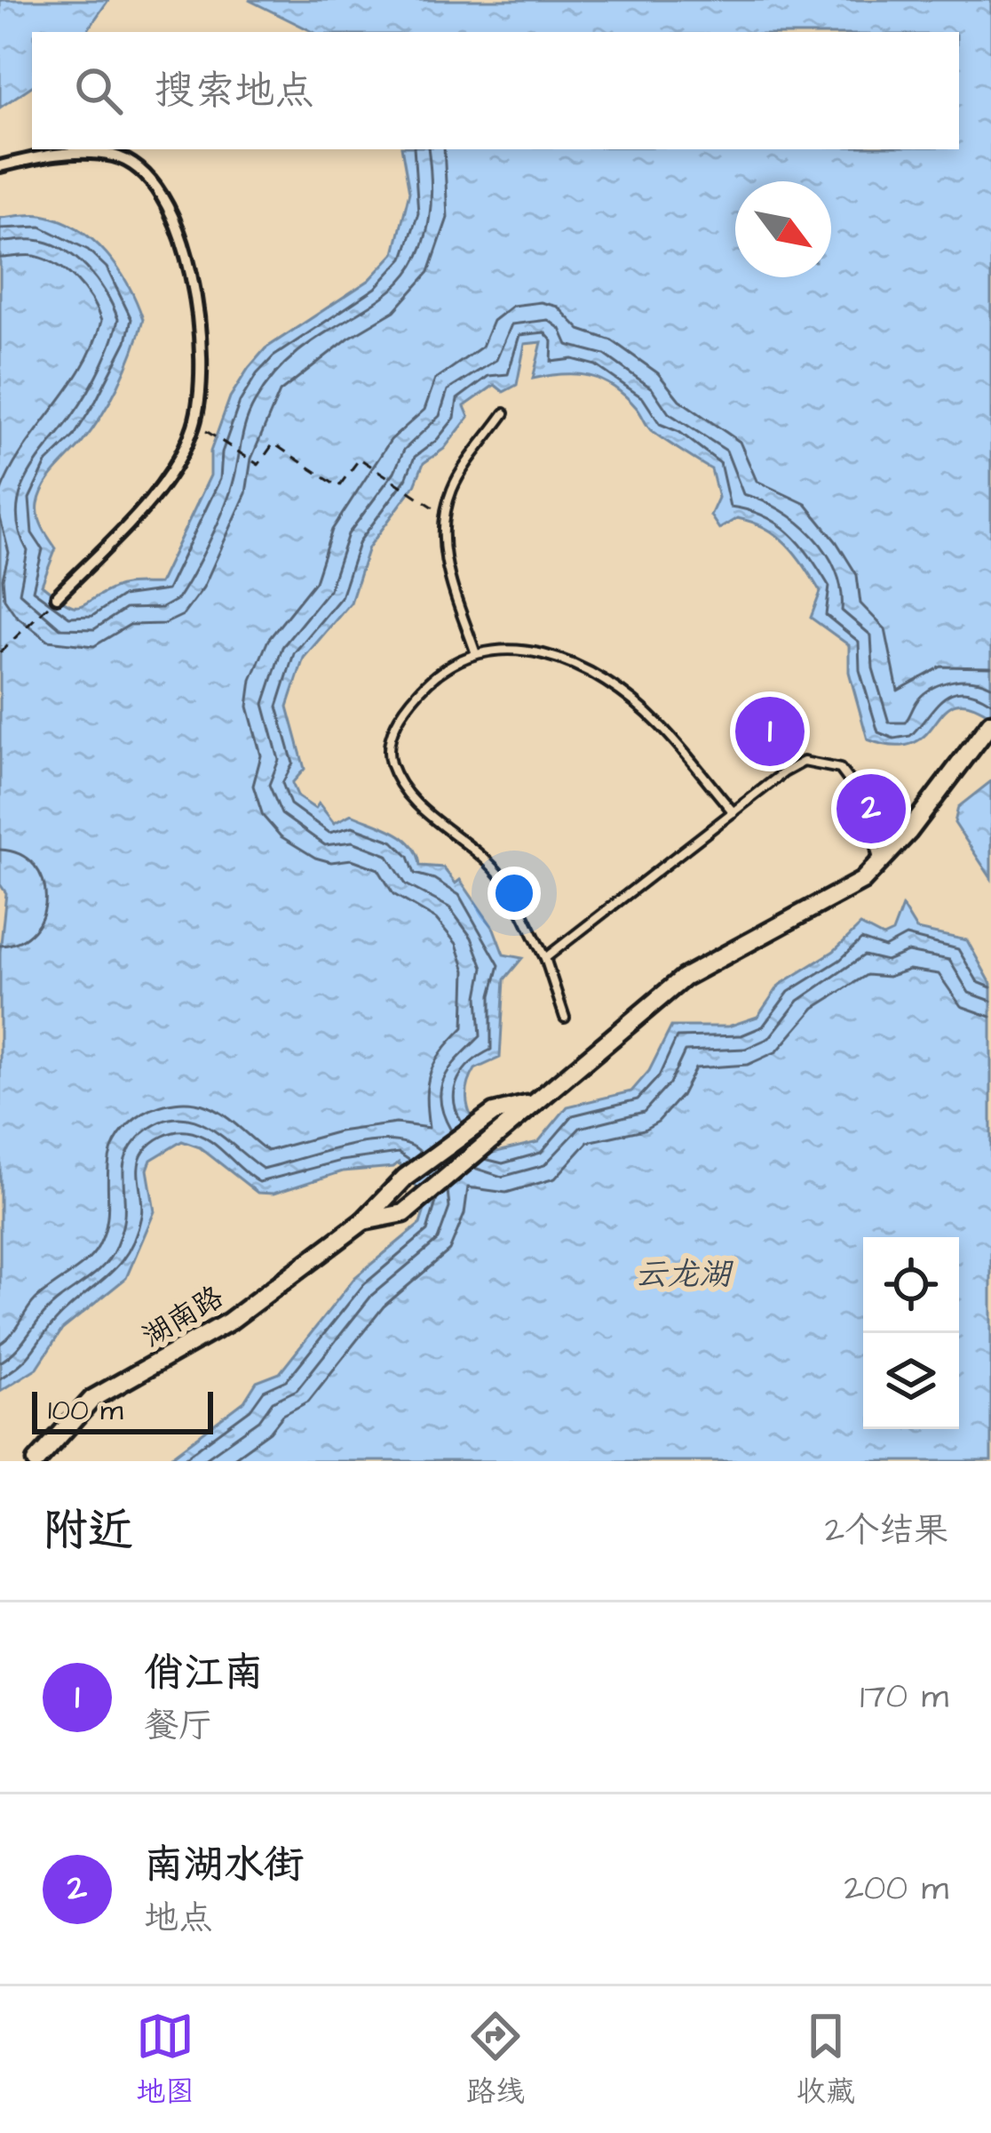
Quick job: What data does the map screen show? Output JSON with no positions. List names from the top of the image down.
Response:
{
  "streets": {
    "street": ["湖南路"]
  },
  "water": ["云龙湖"],
  "scale_bar": "100 m",
  "north": "bottom right",
  "page": {
    "search": "搜索地点",
    "pins": ["1", "2"],
    "scale": "100 m",
    "heading": ["附近", "2个结果"],
    "list": [
      {
        "mark": "1",
        "name": "俏江南",
        "note": "餐厅",
        "value": "170 m"
      },
      {
        "mark": "2",
        "name": "南湖水街",
        "note": "地点",
        "value": "200 m"
      }
    ],
    "nav": ["地图", "路线", "收藏"]
  }
}
